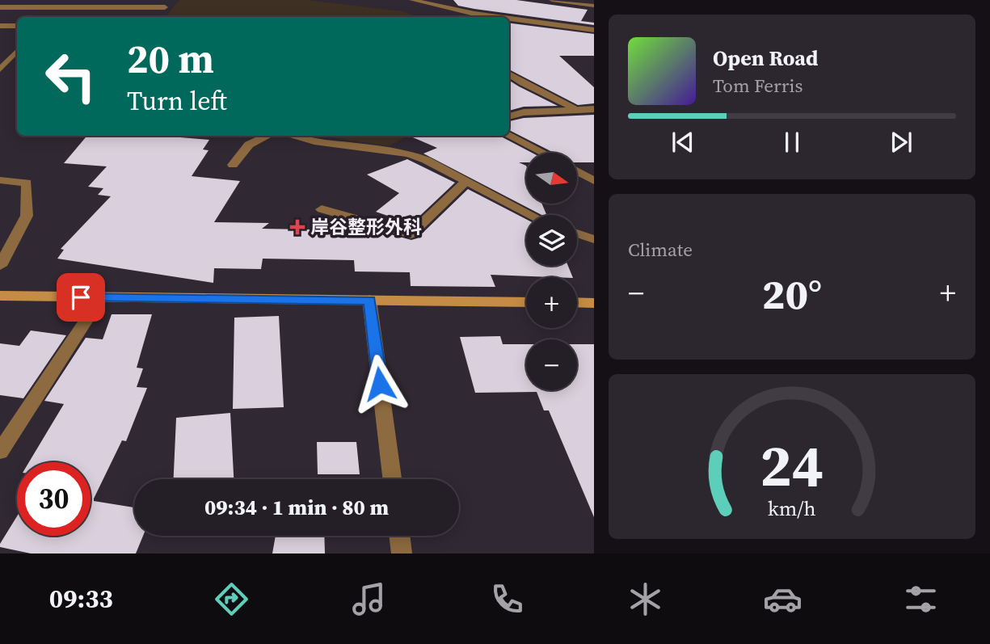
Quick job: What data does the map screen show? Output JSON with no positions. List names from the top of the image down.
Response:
{
  "places": {
    "health": ["岸谷整形外科"]
  },
  "north": "right",
  "page": {
    "turn": ["20 m", "Turn left"],
    "song": ["Open Road", "Tom Ferris"],
    "map_buttons": ["+", "−"],
    "tile": "Climate",
    "heat": ["−", "20°", "+"],
    "limit": "30",
    "trip": "09:34 · 1 min · 80 m",
    "tabs": "09:33",
    "gauge": ["24", "km/h"]
  }
}
